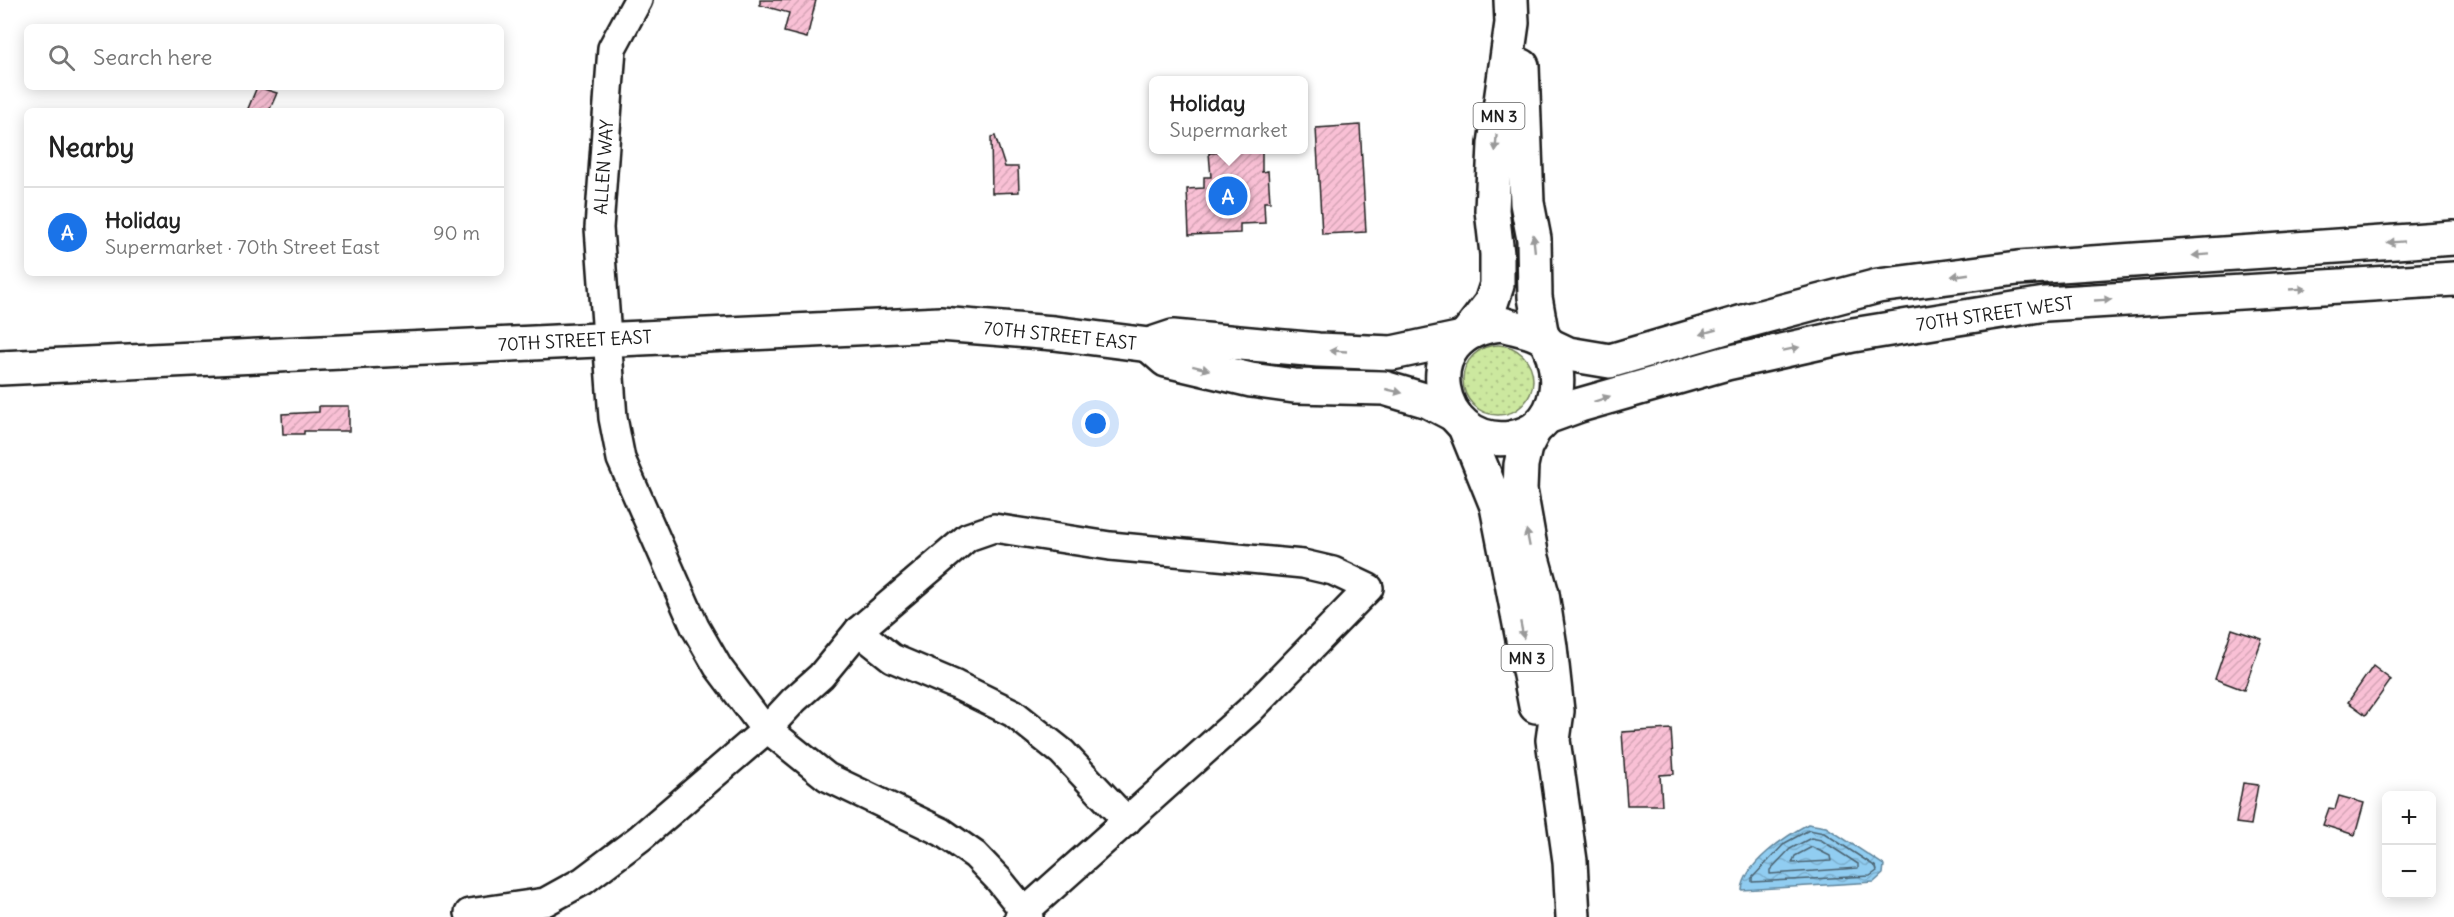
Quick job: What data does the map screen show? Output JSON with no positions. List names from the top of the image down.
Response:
{
  "streets": {
    "main road": ["MN 3", "70TH STREET WEST", "70TH STREET EAST"],
    "street": ["ALLEN WAY"]
  },
  "crossings": [
    ["MN 3", "70TH STREET WEST"],
    ["MN 3", "70TH STREET EAST"],
    ["ALLEN WAY", "70TH STREET EAST"],
    ["70TH STREET WEST", "70TH STREET EAST"]
  ],
  "page": {
    "search": "Search here",
    "popup": ["Holiday", "Supermarket"],
    "heading": "Nearby",
    "pins": "A",
    "list": [
      {
        "mark": "A",
        "name": "Holiday",
        "note": "Supermarket · 70th Street East",
        "value": "90 m"
      }
    ],
    "map_buttons": ["+", "−"]
  }
}
